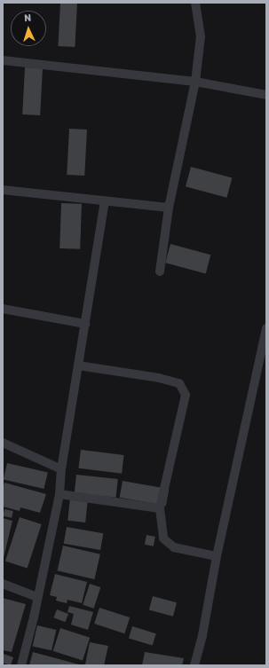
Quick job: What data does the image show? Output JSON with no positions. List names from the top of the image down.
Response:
{
  "north": "top"
}
